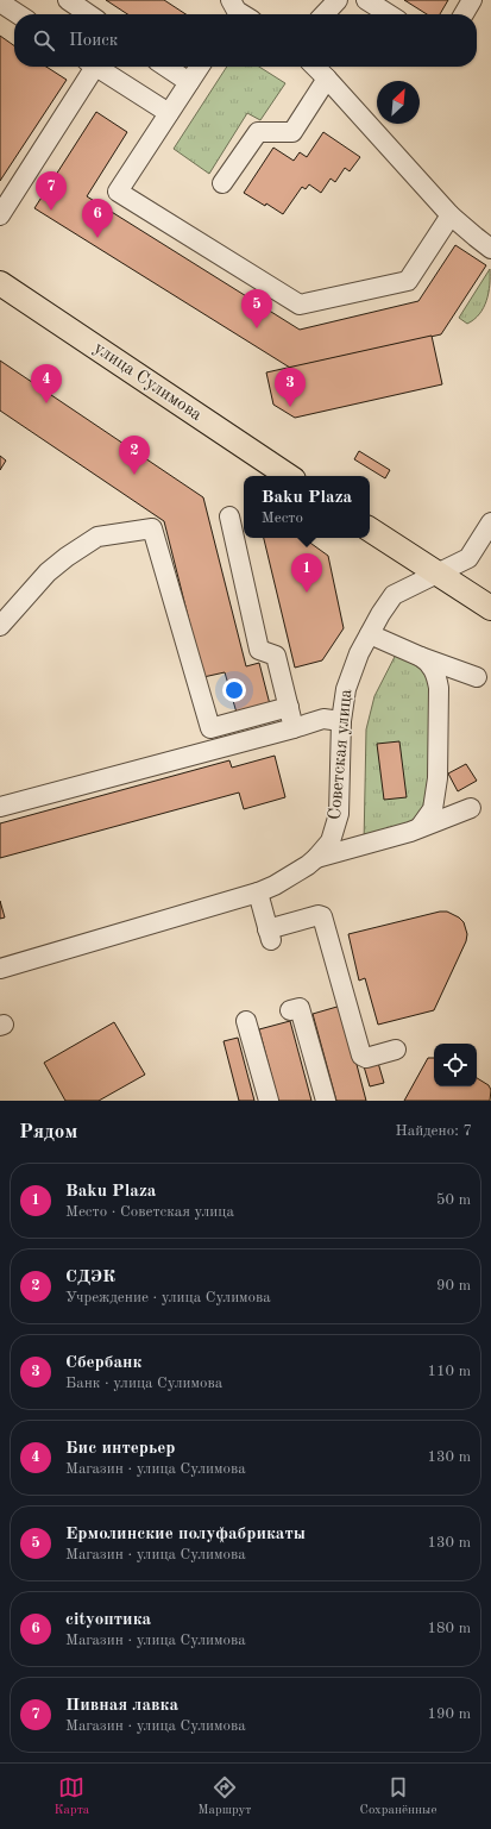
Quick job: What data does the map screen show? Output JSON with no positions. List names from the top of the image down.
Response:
{
  "streets": {
    "main road": ["улица Сулимова"],
    "street": ["Советская улица"]
  },
  "north": "top right",
  "page": {
    "search": "Поиск",
    "pins": [
      "7",
      "6",
      "5",
      "4",
      "3",
      "2",
      "1"
    ],
    "popup": ["Baku Plaza", "Место"],
    "heading": ["Рядом", "Найдено: 7"],
    "list": [
      {
        "mark": "1",
        "name": "Baku Plaza",
        "note": "Место · Советская улица",
        "value": "50 m"
      },
      {
        "mark": "2",
        "name": "СДЭК",
        "note": "Учреждение · улица Сулимова",
        "value": "90 m"
      },
      {
        "mark": "3",
        "name": "Сбербанк",
        "note": "Банк · улица Сулимова",
        "value": "110 m"
      },
      {
        "mark": "4",
        "name": "Бис интерьер",
        "note": "Магазин · улица Сулимова",
        "value": "130 m"
      },
      {
        "mark": "5",
        "name": "Ермолинские полуфабрикаты",
        "note": "Магазин · улица Сулимова",
        "value": "130 m"
      },
      {
        "mark": "6",
        "name": "cityоптика",
        "note": "Магазин · улица Сулимова",
        "value": "180 m"
      },
      {
        "mark": "7",
        "name": "Пивная лавка",
        "note": "Магазин · улица Сулимова",
        "value": "190 m"
      }
    ],
    "nav": ["Карта", "Маршрут", "Сохранённые"]
  }
}
